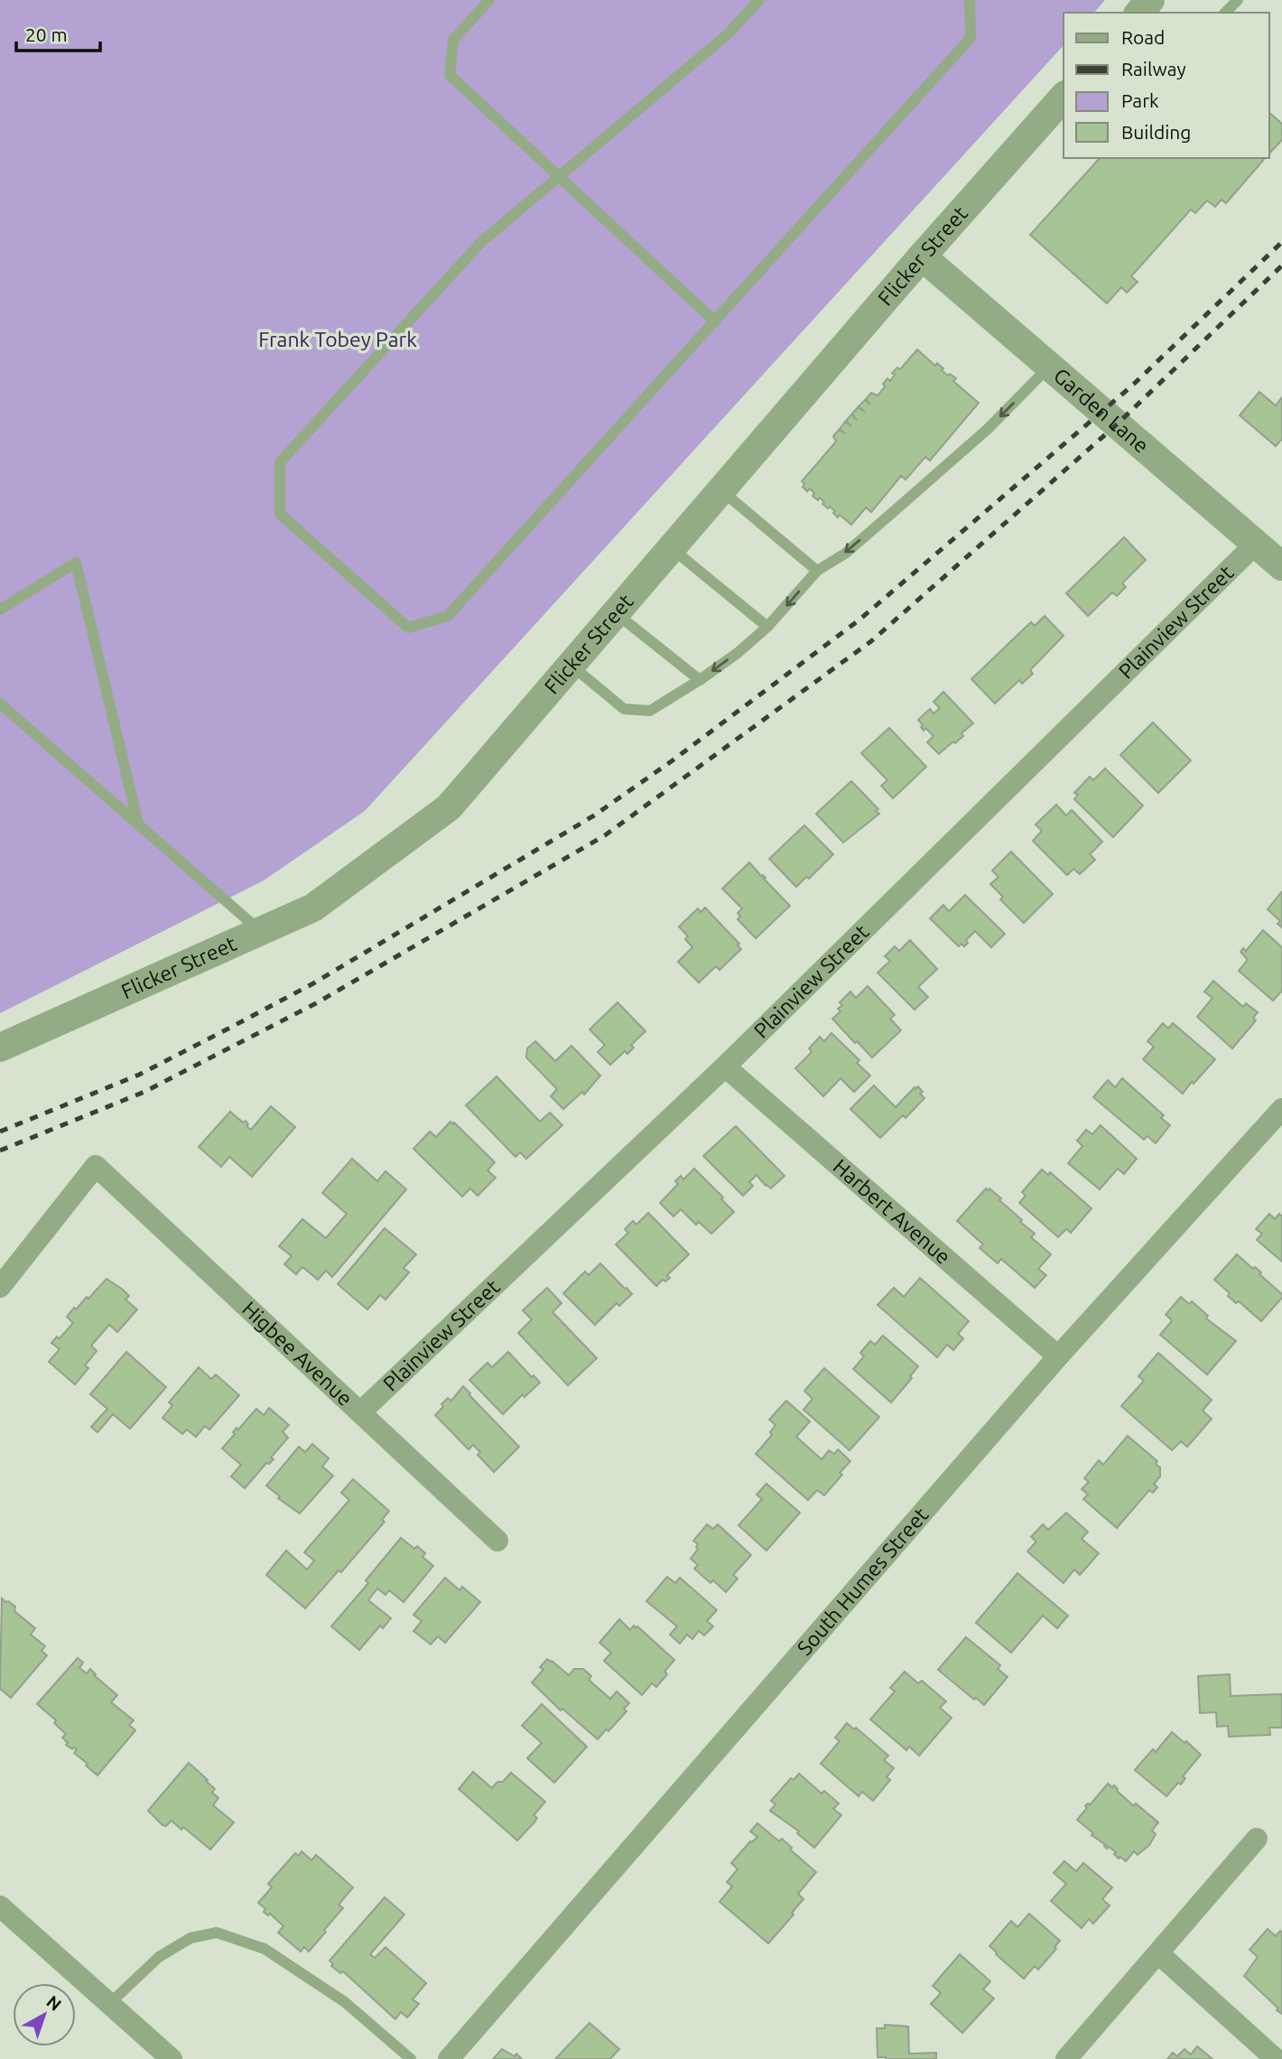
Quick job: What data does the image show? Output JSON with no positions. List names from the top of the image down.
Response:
{
  "streets": {
    "street": [
      "Flicker Street",
      "Garden Lane",
      "Plainview Street",
      "Harbert Avenue",
      "Higbee Avenue",
      "South Humes Street"
    ]
  },
  "crossings": [
    ["Flicker Street", "Garden Lane"],
    ["Garden Lane", "Plainview Street"],
    ["Plainview Street", "Harbert Avenue"],
    ["Plainview Street", "Higbee Avenue"],
    ["Harbert Avenue", "South Humes Street"]
  ],
  "parks": ["Frank Tobey Park"],
  "legend": [
    "Road",
    "Railway",
    "Park",
    "Building"
  ],
  "scale_bar": "20 m",
  "north": "top right"
}
